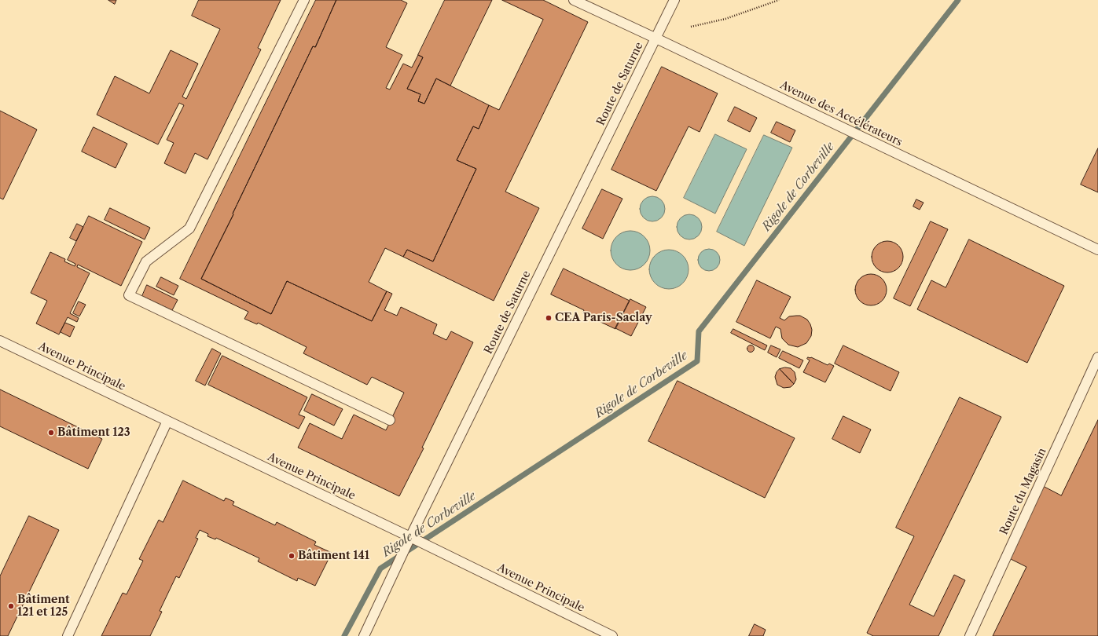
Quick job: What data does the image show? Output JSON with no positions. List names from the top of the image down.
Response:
{
  "streets": {
    "lane": [
      "Route de Saturne",
      "Avenue des Accélérateurs",
      "Avenue Principale",
      "Route du Magasin"
    ]
  },
  "crossings": [
    ["Route de Saturne", "Avenue des Accélérateurs"],
    ["Route de Saturne", "Avenue Principale"]
  ],
  "water": ["Rigole de Corbeville"],
  "places": [
    "CEA Paris-Saclay",
    "Bâtiment 123",
    "Bâtiment 141",
    "Bâtiment 121 et 125"
  ]
}
